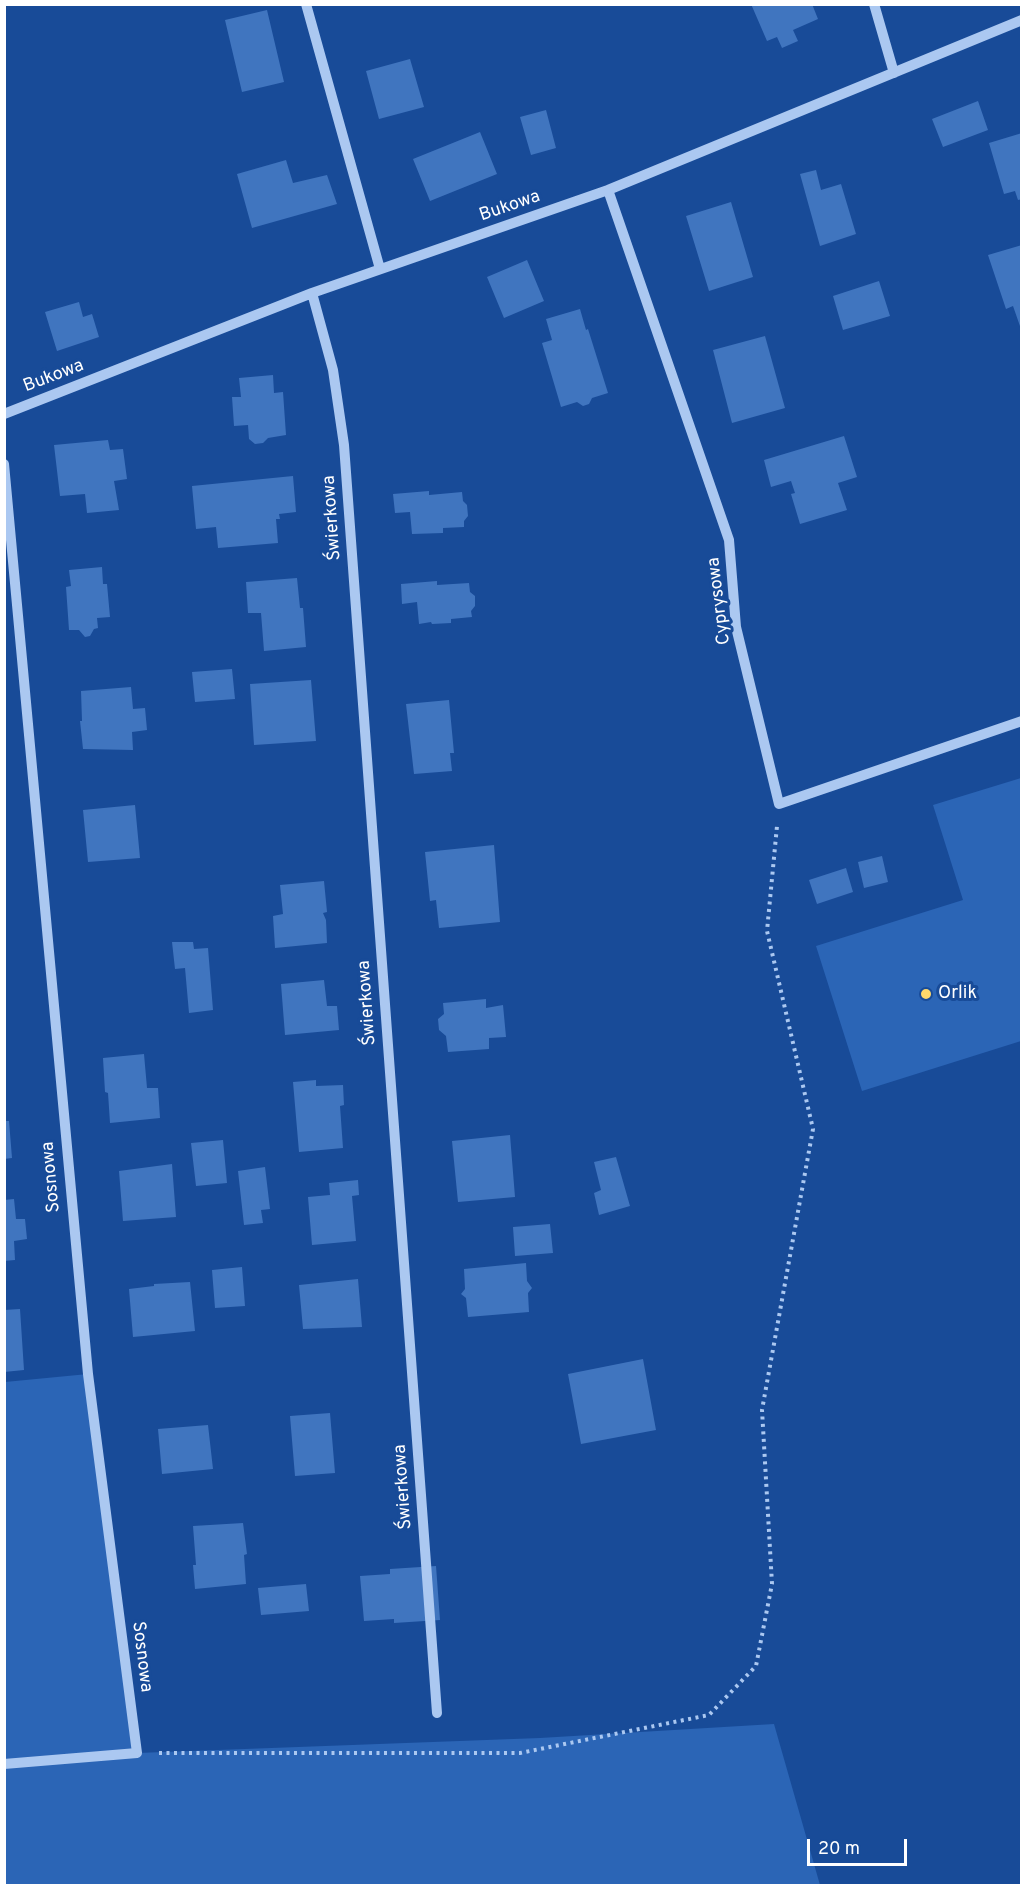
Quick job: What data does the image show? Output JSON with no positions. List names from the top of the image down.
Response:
{
  "streets": {
    "street": [
      "Bukowa",
      "Świerkowa",
      "Cyprysowa",
      "Sosnowa"
    ]
  },
  "crossings": [
    ["Bukowa", "Świerkowa"],
    ["Bukowa", "Cyprysowa"]
  ],
  "places": ["Orlik"],
  "scale_bar": "20 m"
}
